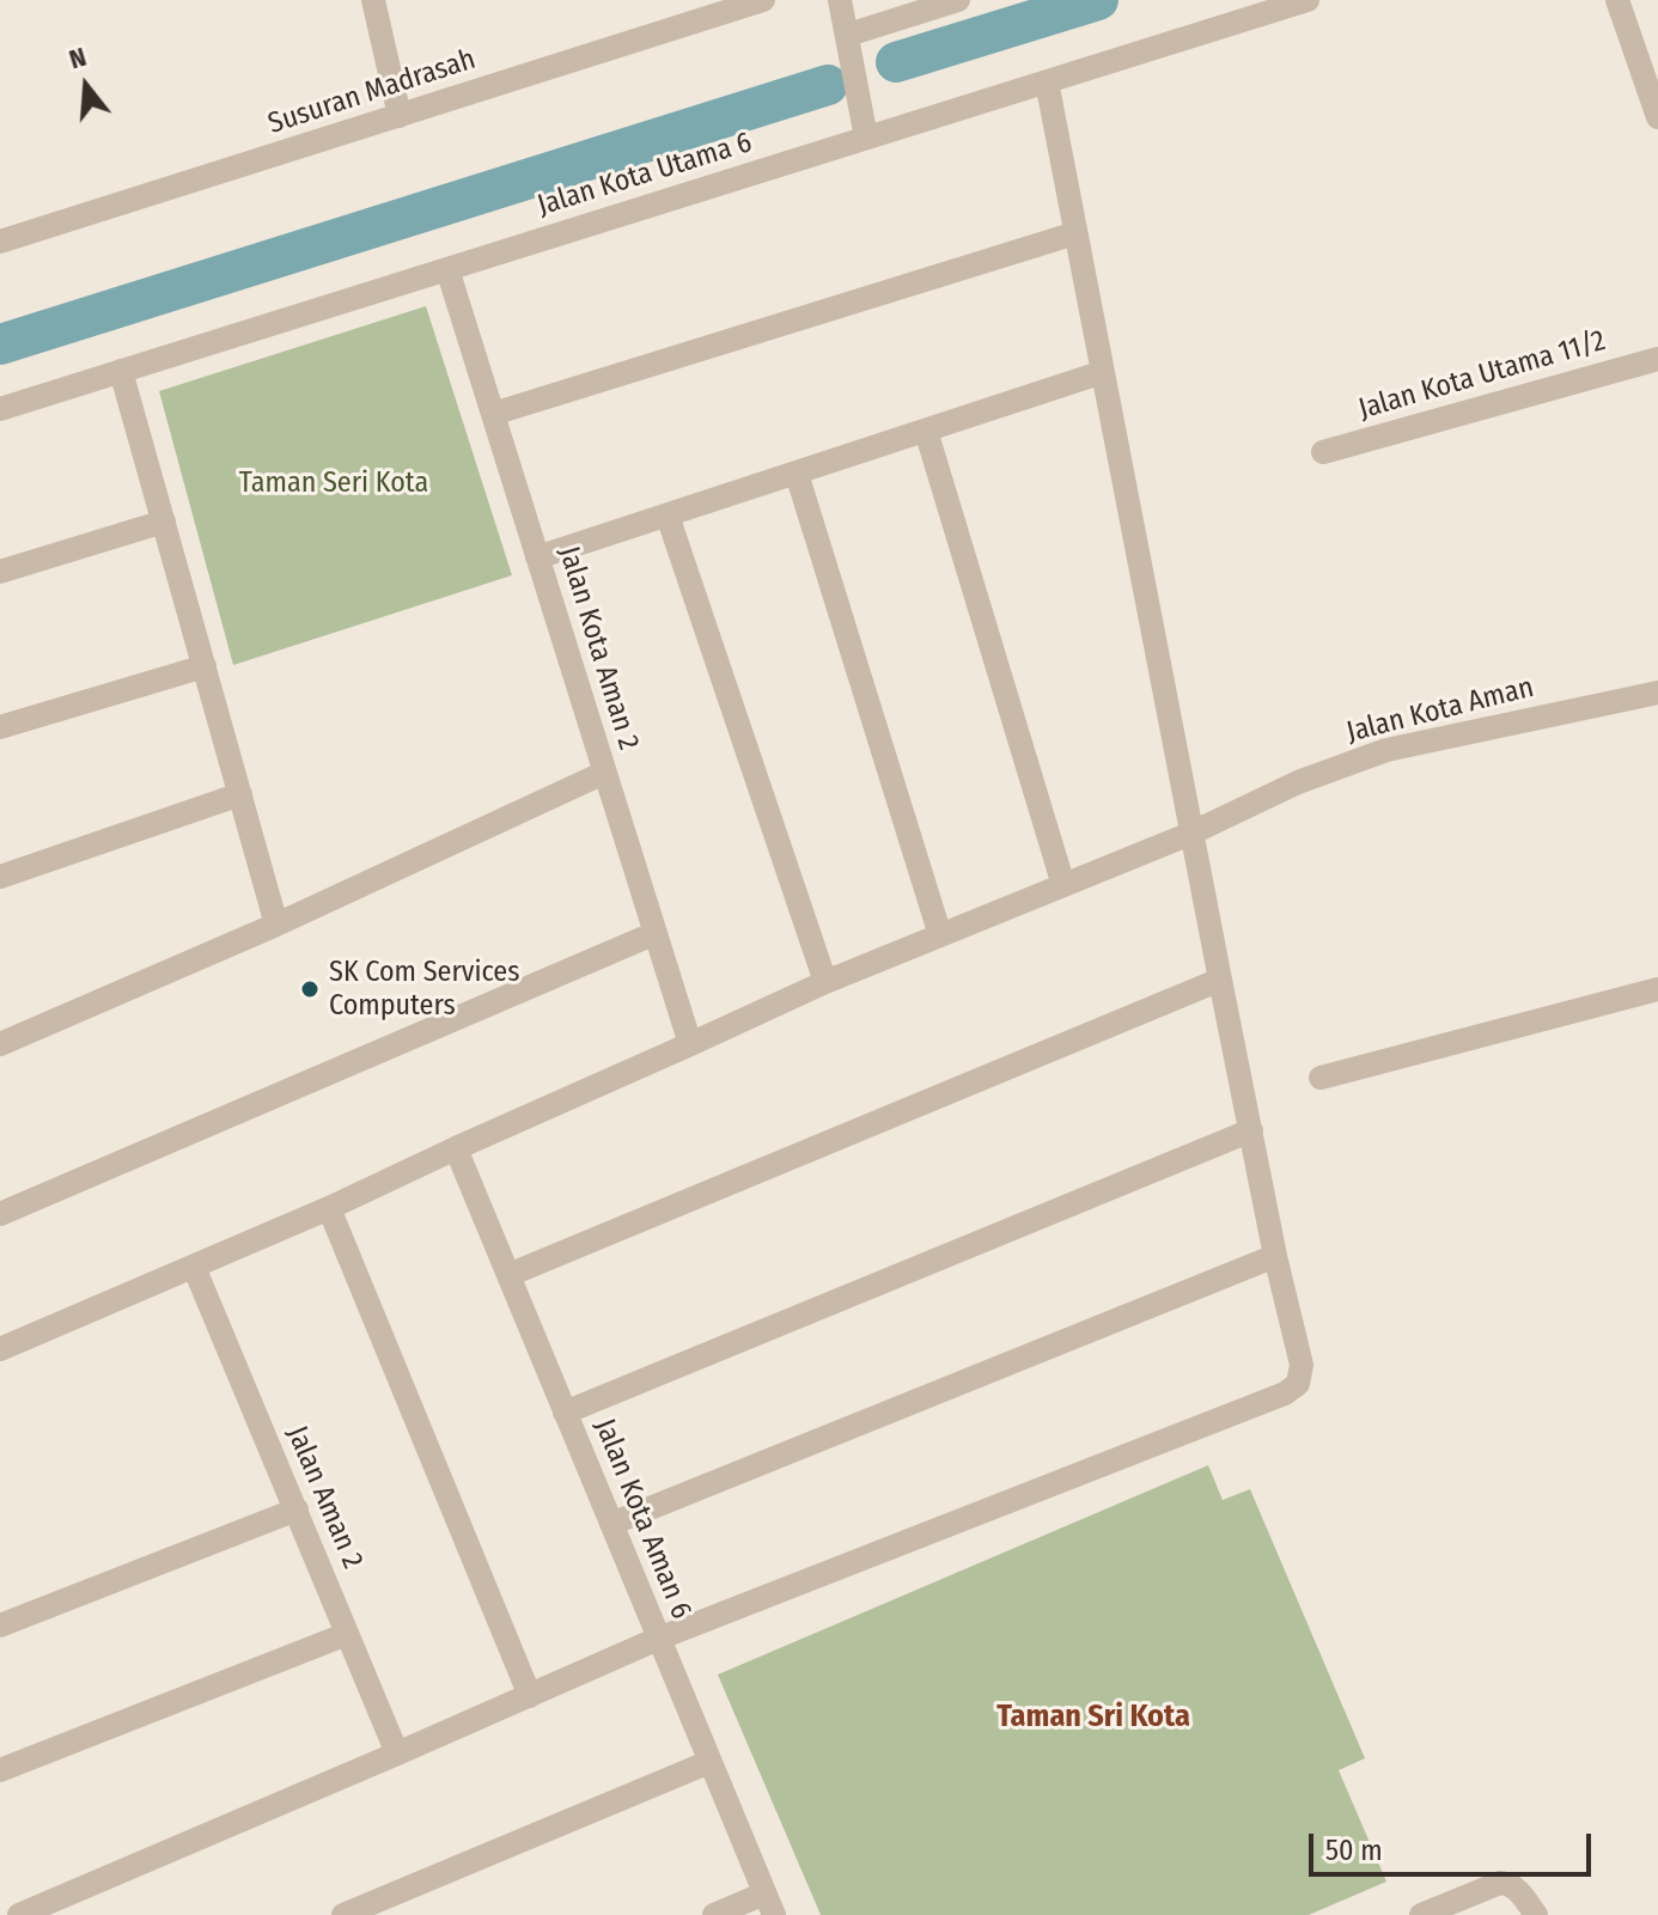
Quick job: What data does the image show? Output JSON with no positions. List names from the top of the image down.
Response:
{
  "streets": {
    "street": [
      "Susuran Madrasah",
      "Jalan Kota Utama 6",
      "Jalan Kota Utama 11/2",
      "Jalan Kota Aman 2",
      "Jalan Kota Aman",
      "Jalan Aman 2",
      "Jalan Kota Aman 6"
    ]
  },
  "crossings": [
    ["Jalan Kota Utama 6", "Jalan Kota Aman 2"],
    ["Jalan Kota Aman 2", "Jalan Kota Aman"],
    ["Jalan Kota Aman", "Jalan Aman 2"],
    ["Jalan Kota Aman", "Jalan Kota Aman 6"]
  ],
  "districts": ["Taman Sri Kota"],
  "parks": ["Taman Seri Kota"],
  "places": ["SK Com Services Computers"],
  "scale_bar": "50 m",
  "north": "top"
}
